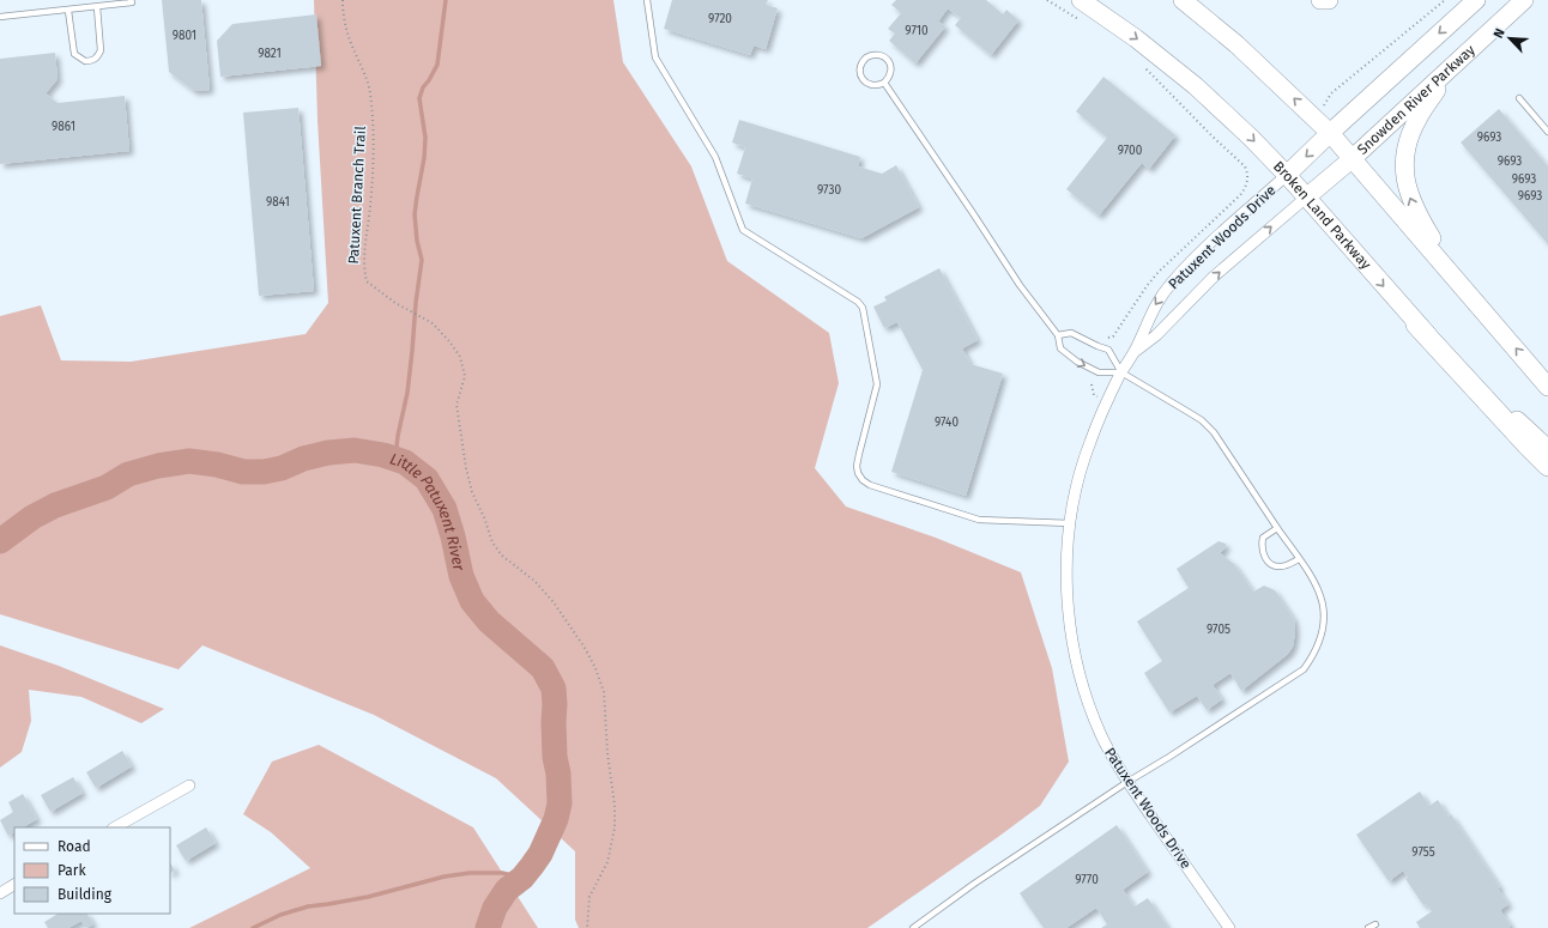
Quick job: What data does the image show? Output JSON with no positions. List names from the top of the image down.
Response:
{
  "streets": {
    "main road": ["Snowden River Parkway", "Broken Land Parkway"],
    "street": ["Patuxent Woods Drive"],
    "path": ["Patuxent Branch Trail"]
  },
  "crossings": [
    ["Snowden River Parkway", "Broken Land Parkway"],
    ["Snowden River Parkway", "Patuxent Woods Drive"],
    ["Broken Land Parkway", "Patuxent Woods Drive"]
  ],
  "water": ["Little Patuxent River"],
  "house_numbers": [
    "9720",
    "9710",
    "9801",
    "9821",
    "9861",
    "9693",
    "9700",
    "9693",
    "9693",
    "9730",
    "9693",
    "9841",
    "9740",
    "9705",
    "9755",
    "9770"
  ],
  "legend": ["Road", "Park", "Building"],
  "north": "top left"
}
